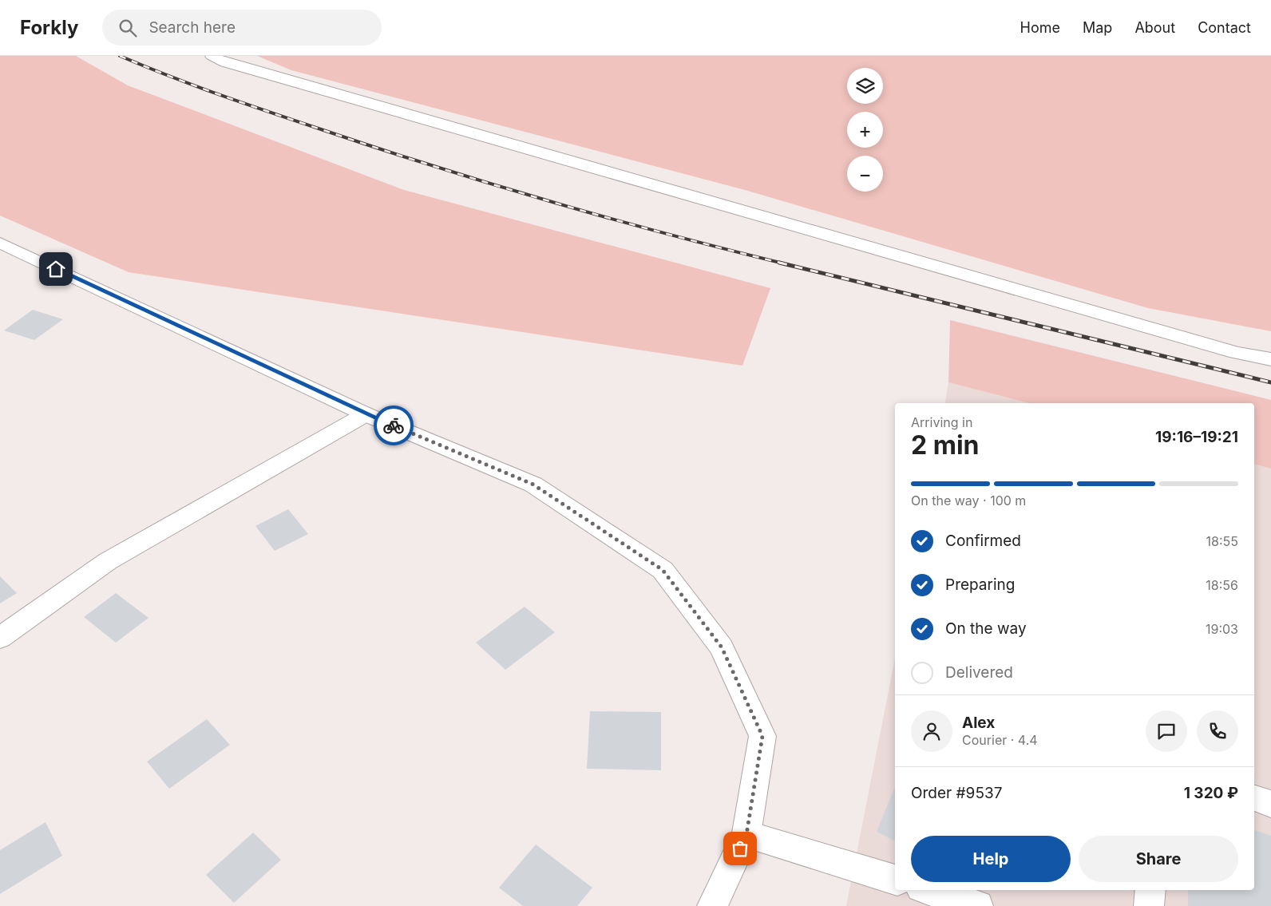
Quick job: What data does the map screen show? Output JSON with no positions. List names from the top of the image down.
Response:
{
  "page": {
    "header": "Forkly",
    "search": "Search here",
    "nav": [
      "Home",
      "Map",
      "About",
      "Contact"
    ],
    "map_buttons": ["+", "−"],
    "heading": ["2 min", "Arriving in", "19:16–19:21"],
    "panel": [
      "Alex",
      "Courier · 4.4",
      "Order #9537",
      "1 320 ₽"
    ],
    "bar": "On the way · 100 m",
    "list": [
      ["Confirmed", "18:55"],
      ["Preparing", "18:56"],
      ["On the way", "19:03"],
      "Delivered"
    ],
    "buttons": ["Help", "Share"]
  }
}
